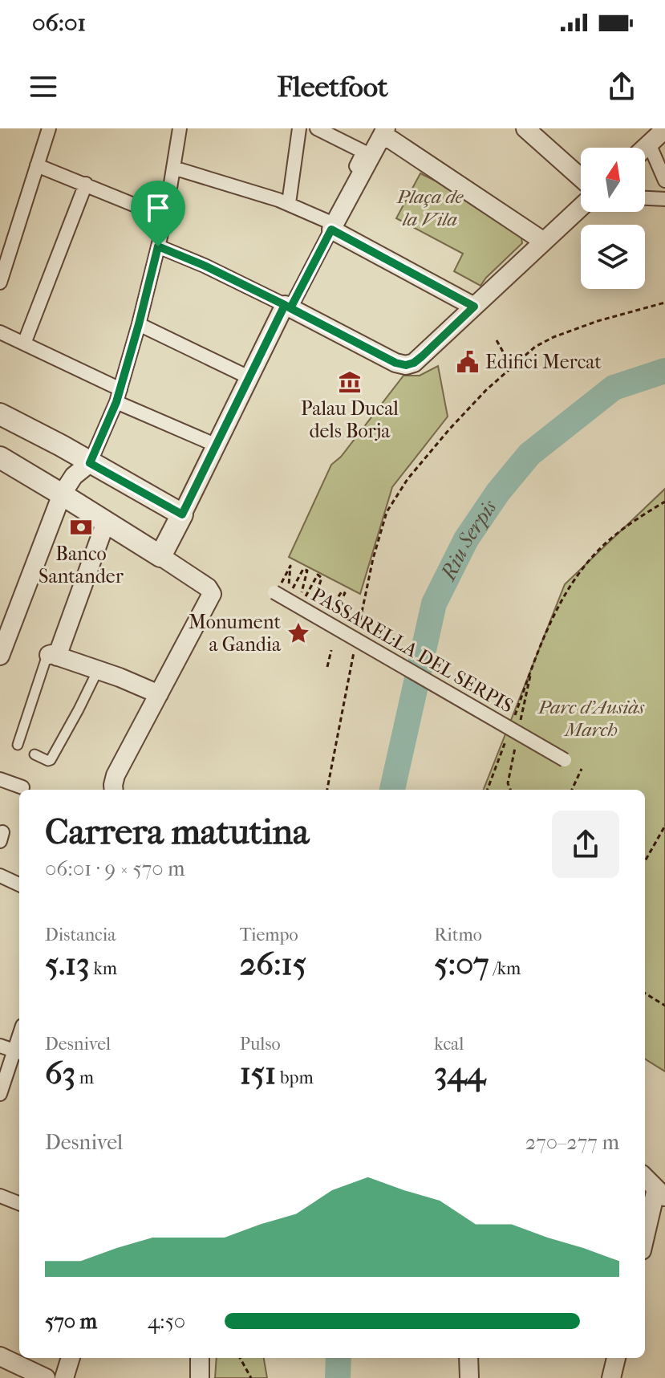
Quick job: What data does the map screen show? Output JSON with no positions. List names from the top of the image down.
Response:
{
  "streets": {
    "street": ["PASSAREL·LA DEL SERPIS"]
  },
  "water": ["Riu Serpis"],
  "parks": ["Plaça de la Vila", "Parc d'Ausiàs March"],
  "places": {
    "public building": ["Edifici Mercat"],
    "museum": ["Palau Ducal dels Borja"],
    "bank": ["Banco Santander"],
    "place": ["Monument a Gandia"]
  },
  "north": "top",
  "page": {
    "status": "06:01",
    "header": "Fleetfoot",
    "heading": ["Carrera matutina", "06:01 · 9 × 570 m"],
    "stats": [
      ["Distancia", "5.13 km"],
      ["Tiempo", "26:15"],
      ["Ritmo", "5:07 /km"],
      ["Desnivel", "63 m"],
      ["Pulso", "151 bpm"],
      ["kcal", "344"]
    ],
    "chart": ["Desnivel", "270–277 m"],
    "list": [
      {
        "name": "570 m",
        "note": "4:50"
      }
    ]
  }
}
